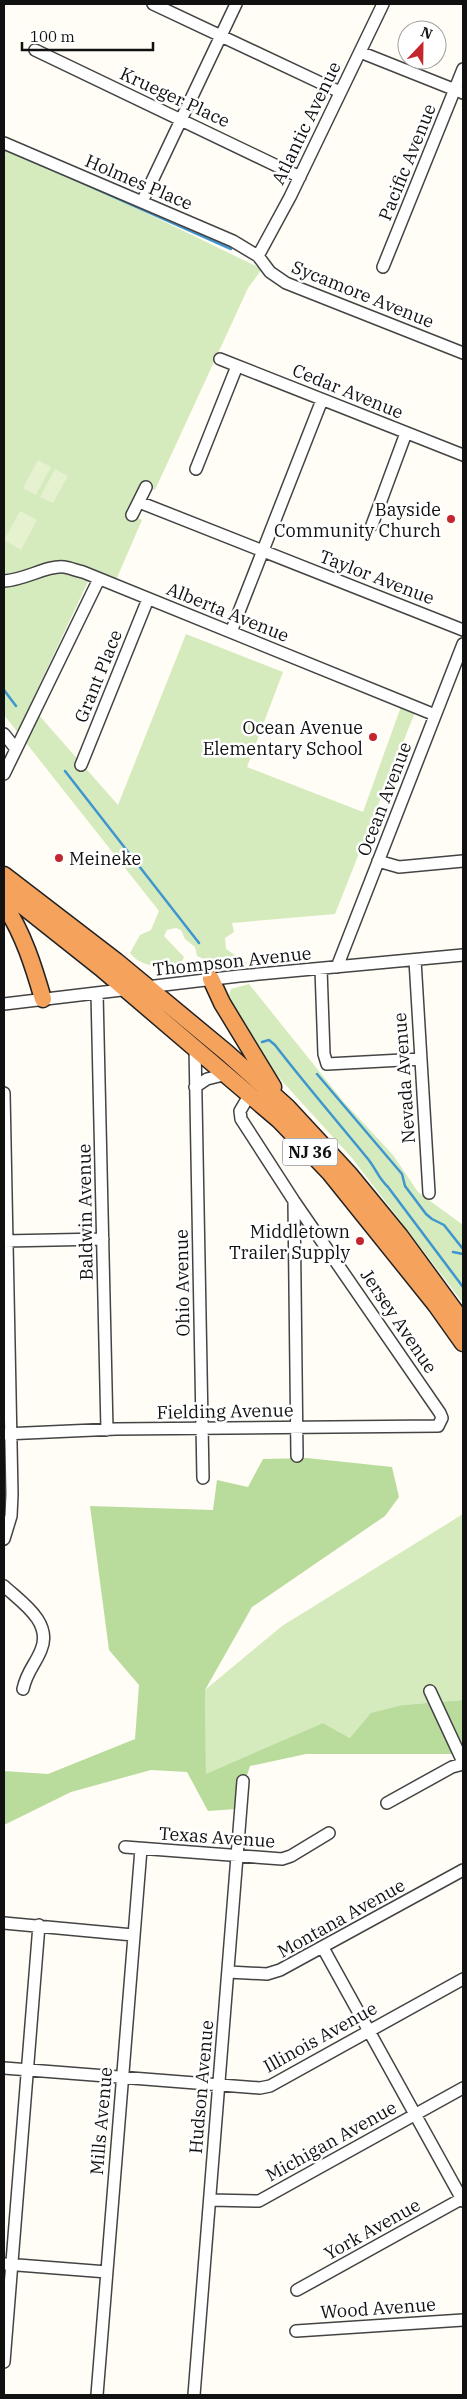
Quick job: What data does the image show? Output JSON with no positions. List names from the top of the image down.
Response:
{
  "streets": {
    "highway": ["NJ 36"],
    "street": [
      "Krueger Place",
      "Atlantic Avenue",
      "Pacific Avenue",
      "Holmes Place",
      "Sycamore Avenue",
      "Cedar Avenue",
      "Taylor Avenue",
      "Alberta Avenue",
      "Grant Place",
      "Ocean Avenue",
      "Thompson Avenue",
      "Nevada Avenue",
      "Baldwin Avenue",
      "Ohio Avenue",
      "Jersey Avenue",
      "Fielding Avenue",
      "Texas Avenue",
      "Montana Avenue",
      "Illinois Avenue",
      "Hudson Avenue",
      "Mills Avenue",
      "Michigan Avenue",
      "York Avenue",
      "Wood Avenue"
    ]
  },
  "crossings": [
    ["Krueger Place", "Atlantic Avenue"],
    ["Atlantic Avenue", "Holmes Place"],
    ["Atlantic Avenue", "Sycamore Avenue"],
    ["Holmes Place", "Sycamore Avenue"],
    ["Alberta Avenue", "Grant Place"],
    ["Alberta Avenue", "Ocean Avenue"],
    ["Ocean Avenue", "Thompson Avenue"],
    ["Thompson Avenue", "Nevada Avenue"],
    ["Thompson Avenue", "NJ 36"],
    ["Thompson Avenue", "Baldwin Avenue"],
    ["NJ 36", "Ohio Avenue"],
    ["NJ 36", "Jersey Avenue"],
    ["Baldwin Avenue", "Fielding Avenue"],
    ["Ohio Avenue", "Fielding Avenue"],
    ["Jersey Avenue", "Fielding Avenue"],
    ["Texas Avenue", "Hudson Avenue"],
    ["Texas Avenue", "Mills Avenue"],
    ["Montana Avenue", "Hudson Avenue"],
    ["Illinois Avenue", "Hudson Avenue"],
    ["Illinois Avenue", "Mills Avenue"],
    ["Hudson Avenue", "Michigan Avenue"]
  ],
  "places": [
    "Bayside Community Church",
    "Ocean Avenue Elementary School",
    "Meineke",
    "Middletown Trailer Supply"
  ],
  "scale_bar": "100 m",
  "north": "top"
}
